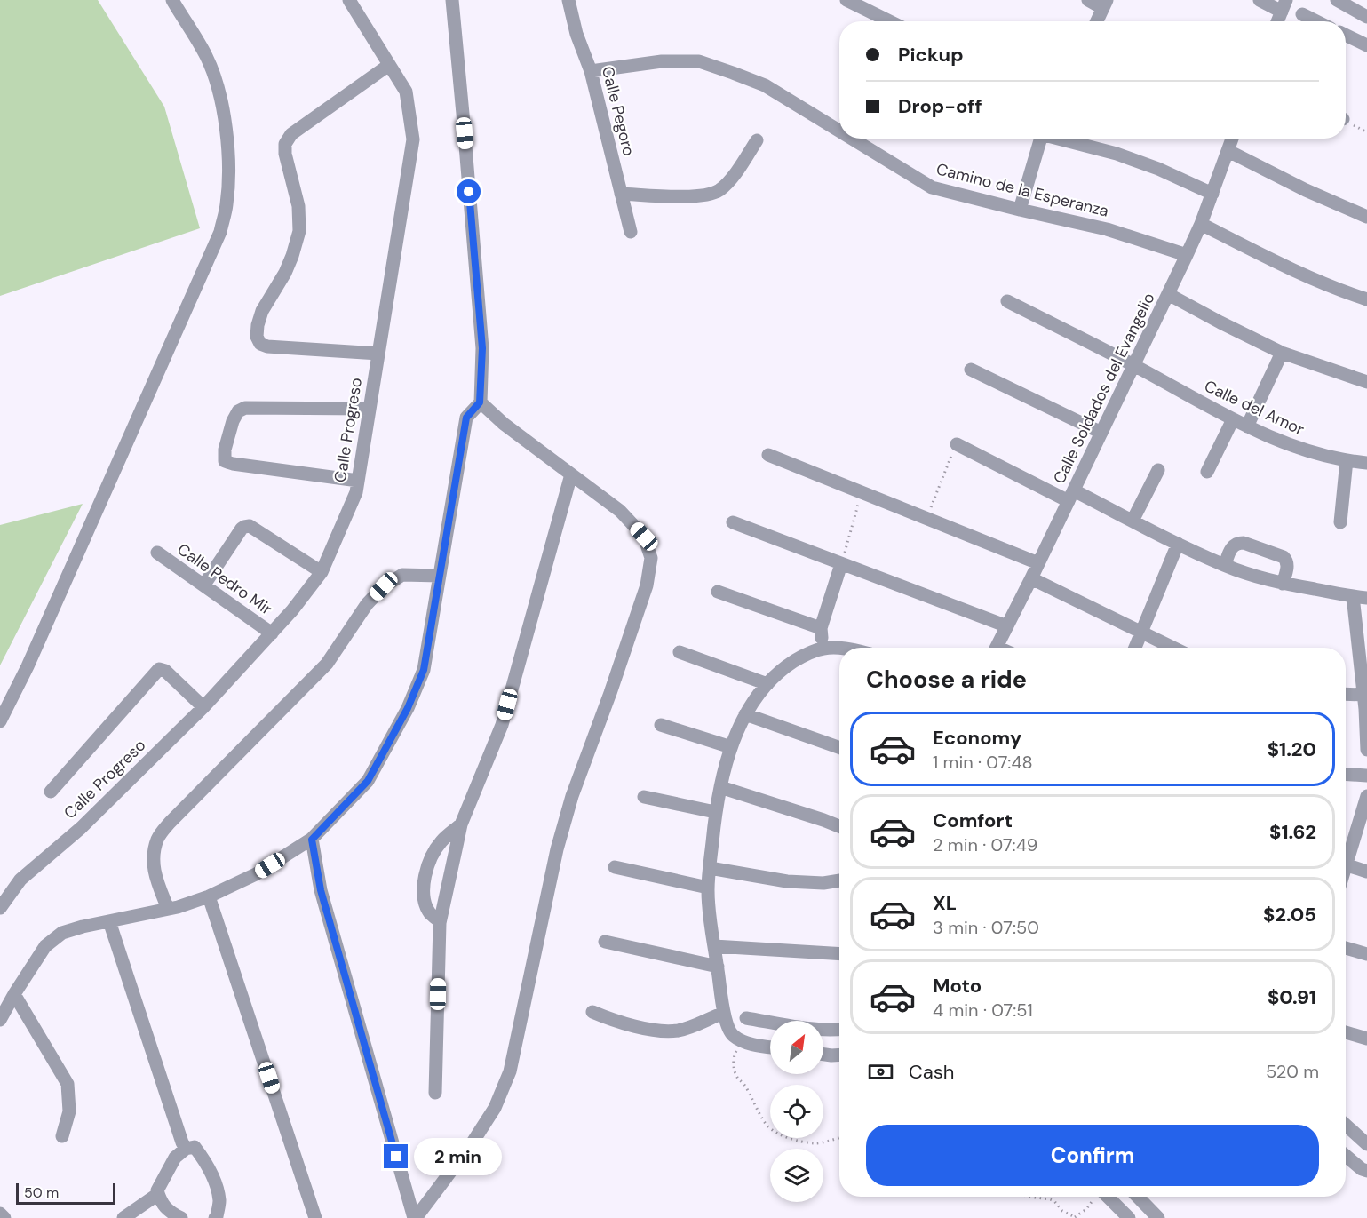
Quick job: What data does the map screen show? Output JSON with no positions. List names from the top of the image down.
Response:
{
  "streets": {
    "street": [
      "Calle Pegoro",
      "Camino de la Esperanza",
      "Calle Soldados del Evangelio",
      "Calle del Amor",
      "Calle Progreso",
      "Calle Pedro Mir"
    ]
  },
  "crossings": [
    ["Calle Pegoro", "Camino de la Esperanza"],
    ["Camino de la Esperanza", "Calle Soldados del Evangelio"],
    ["Calle Soldados del Evangelio", "Calle del Amor"],
    ["Calle Progreso", "Calle Pedro Mir"]
  ],
  "scale_bar": "50 m",
  "north": "top right",
  "page": {
    "banner": ["Pickup", "Drop-off"],
    "heading": "Choose a ride",
    "list": [
      {
        "name": "Economy",
        "note": "1 min · 07:48",
        "value": "$1.20"
      },
      {
        "name": "Comfort",
        "note": "2 min · 07:49",
        "value": "$1.62"
      },
      {
        "name": "XL",
        "note": "3 min · 07:50",
        "value": "$2.05"
      },
      {
        "name": "Moto",
        "note": "4 min · 07:51",
        "value": "$0.91"
      }
    ],
    "pay": ["Cash", "520 m"],
    "buttons": "Confirm",
    "bubble": "2 min",
    "scale": "50 m"
  }
}
